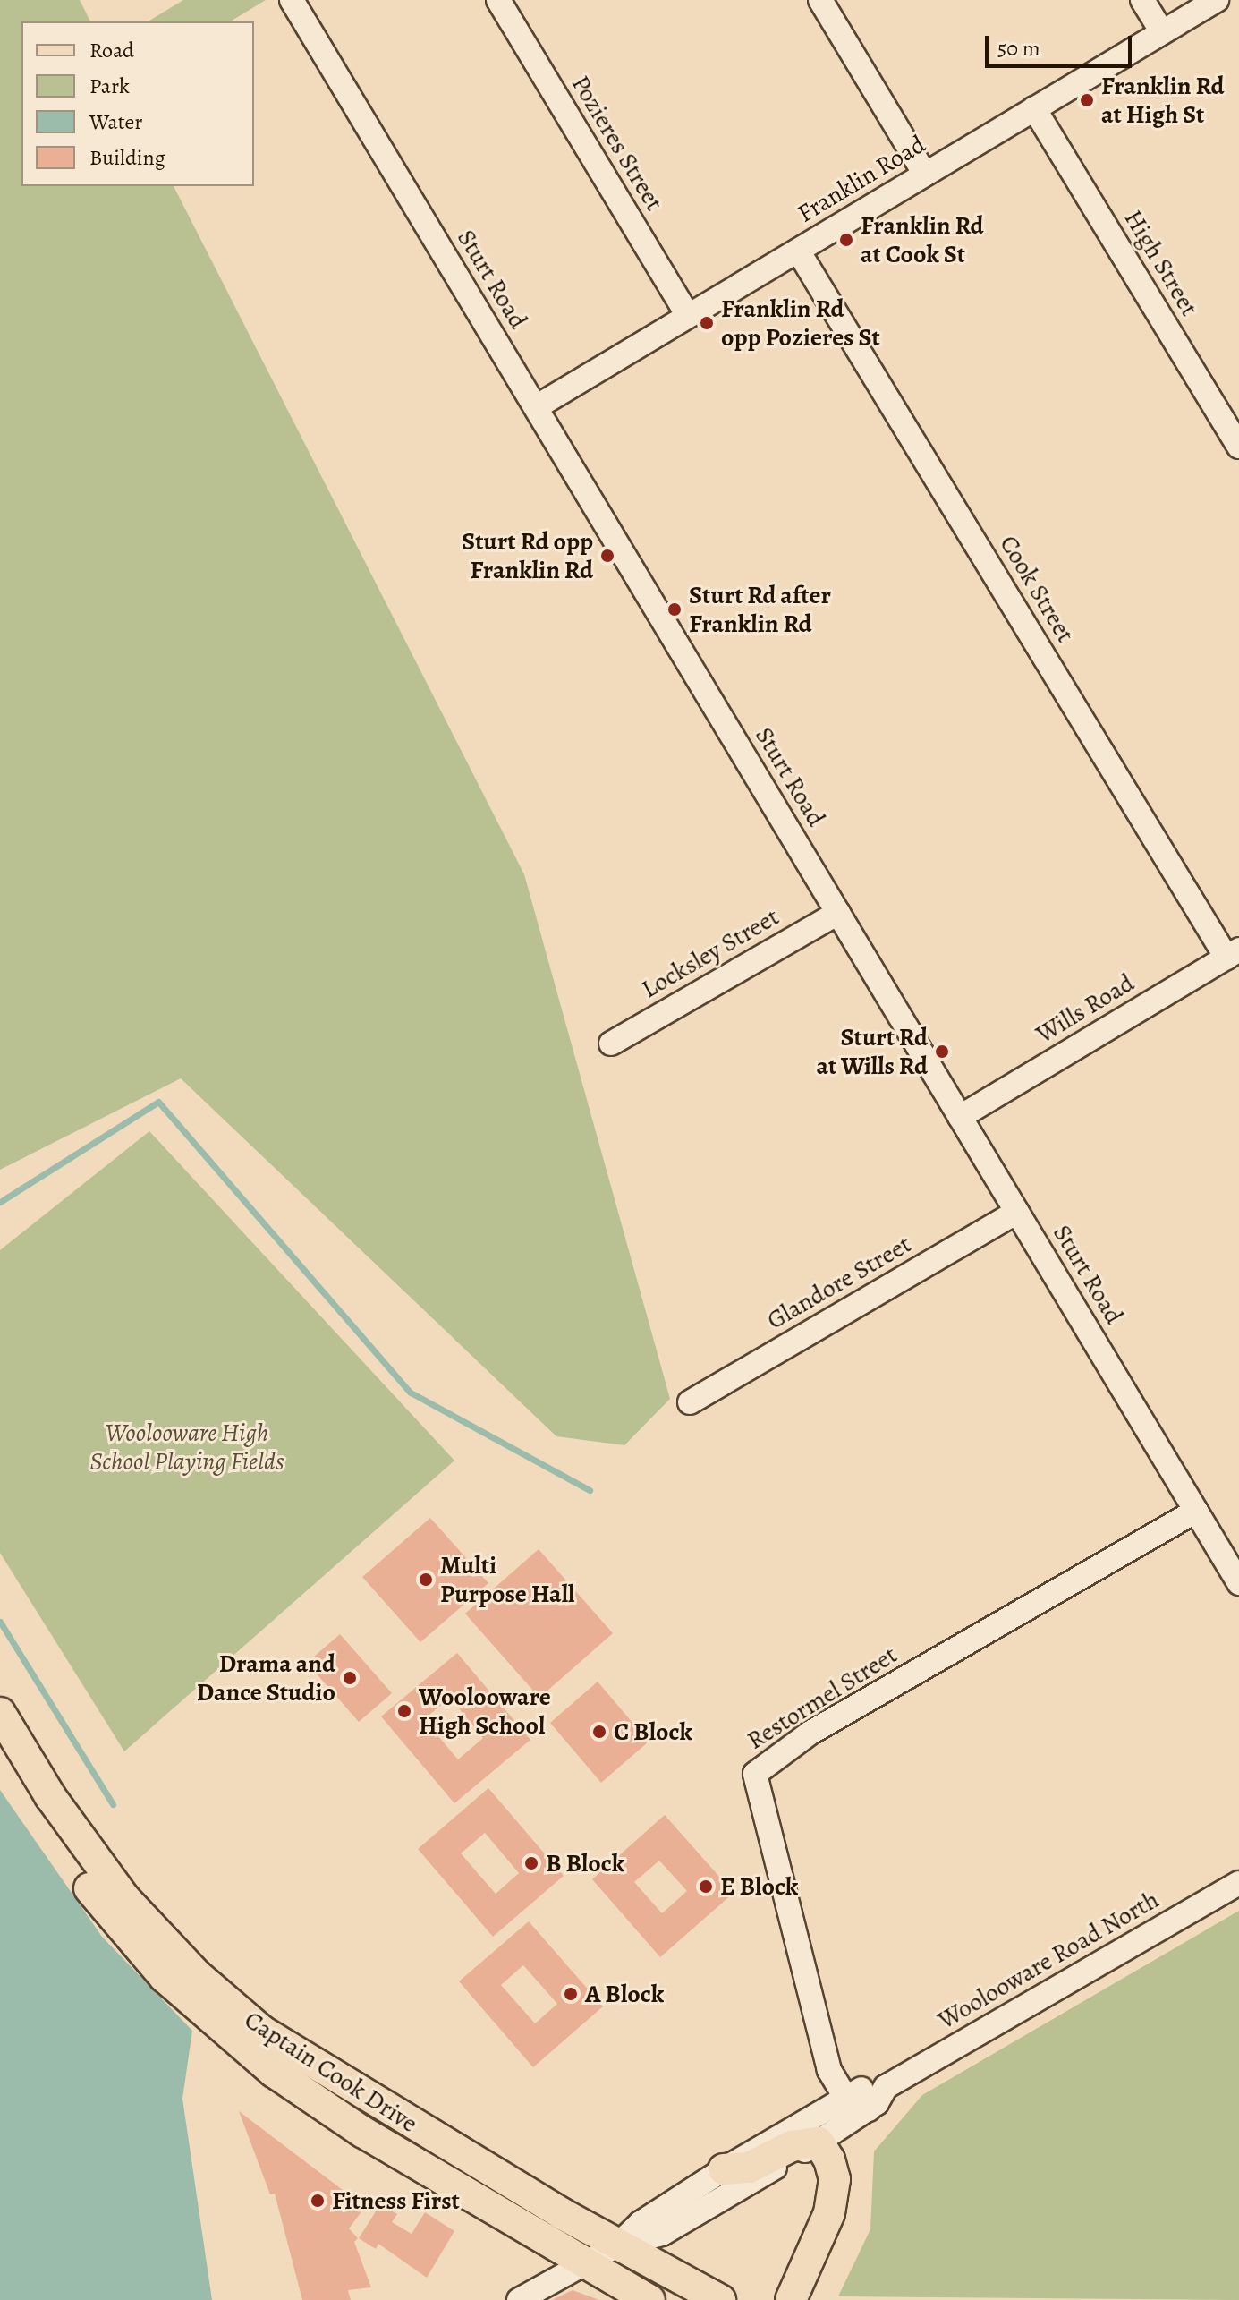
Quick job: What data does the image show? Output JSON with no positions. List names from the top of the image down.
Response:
{
  "streets": {
    "main road": ["Captain Cook Drive"],
    "street": [
      "Pozieres Street",
      "Franklin Road",
      "High Street",
      "Sturt Road",
      "Cook Street",
      "Locksley Street",
      "Wills Road",
      "Glandore Street",
      "Restormel Street",
      "Woolooware Road North"
    ]
  },
  "crossings": [
    ["Pozieres Street", "Franklin Road"],
    ["Franklin Road", "High Street"],
    ["Franklin Road", "Sturt Road"],
    ["Franklin Road", "Cook Street"],
    ["Sturt Road", "Locksley Street"],
    ["Sturt Road", "Wills Road"],
    ["Sturt Road", "Glandore Street"],
    ["Sturt Road", "Restormel Street"],
    ["Cook Street", "Wills Road"],
    ["Restormel Street", "Woolooware Road North"],
    ["Woolooware Road North", "Captain Cook Drive"]
  ],
  "parks": ["Woolooware High School Playing Fields"],
  "places": [
    "Franklin Rd at High St",
    "Franklin Rd at Cook St",
    "Franklin Rd opp Pozieres St",
    "Sturt Rd opp Franklin Rd",
    "Sturt Rd after Franklin Rd",
    "Sturt Rd at Wills Rd",
    "Multi Purpose Hall",
    "Drama and Dance Studio",
    "Woolooware High School",
    "C Block",
    "B Block",
    "E Block",
    "A Block",
    "Fitness First"
  ],
  "legend": [
    "Road",
    "Park",
    "Water",
    "Building"
  ],
  "scale_bar": "50 m"
}
